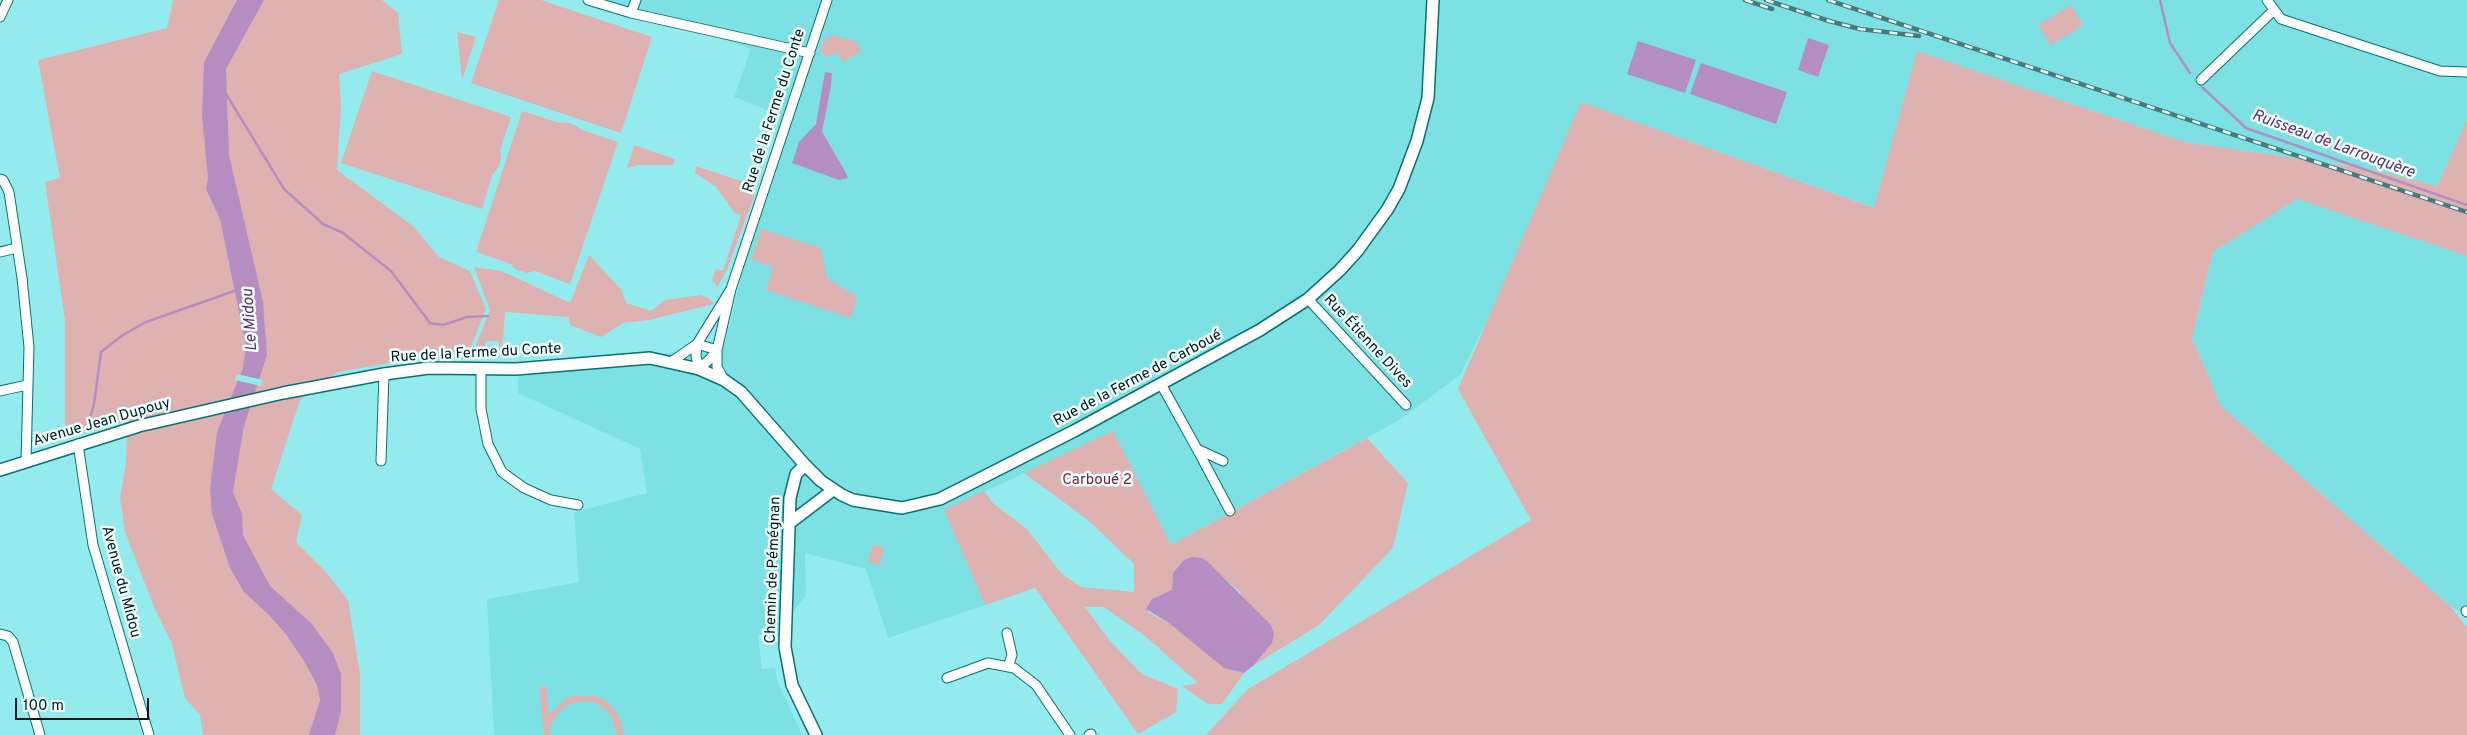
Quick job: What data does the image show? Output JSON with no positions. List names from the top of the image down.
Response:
{
  "streets": {
    "street": [
      "Rue de la Ferme du Conte",
      "Rue Étienne Dives",
      "Rue de la Ferme de Carboué",
      "Avenue Jean Dupouy",
      "Chemin de Pémégnan",
      "Avenue du Midou"
    ]
  },
  "crossings": [
    ["Rue de la Ferme du Conte", "Rue de la Ferme de Carboué"],
    ["Rue de la Ferme du Conte", "Avenue Jean Dupouy"],
    ["Rue Étienne Dives", "Rue de la Ferme de Carboué"],
    ["Rue de la Ferme de Carboué", "Chemin de Pémégnan"],
    ["Avenue Jean Dupouy", "Avenue du Midou"]
  ],
  "water": ["Ruisseau de Larrouquère", "Le Midou"],
  "parks": ["Carboué 2"],
  "scale_bar": "100 m"
}
